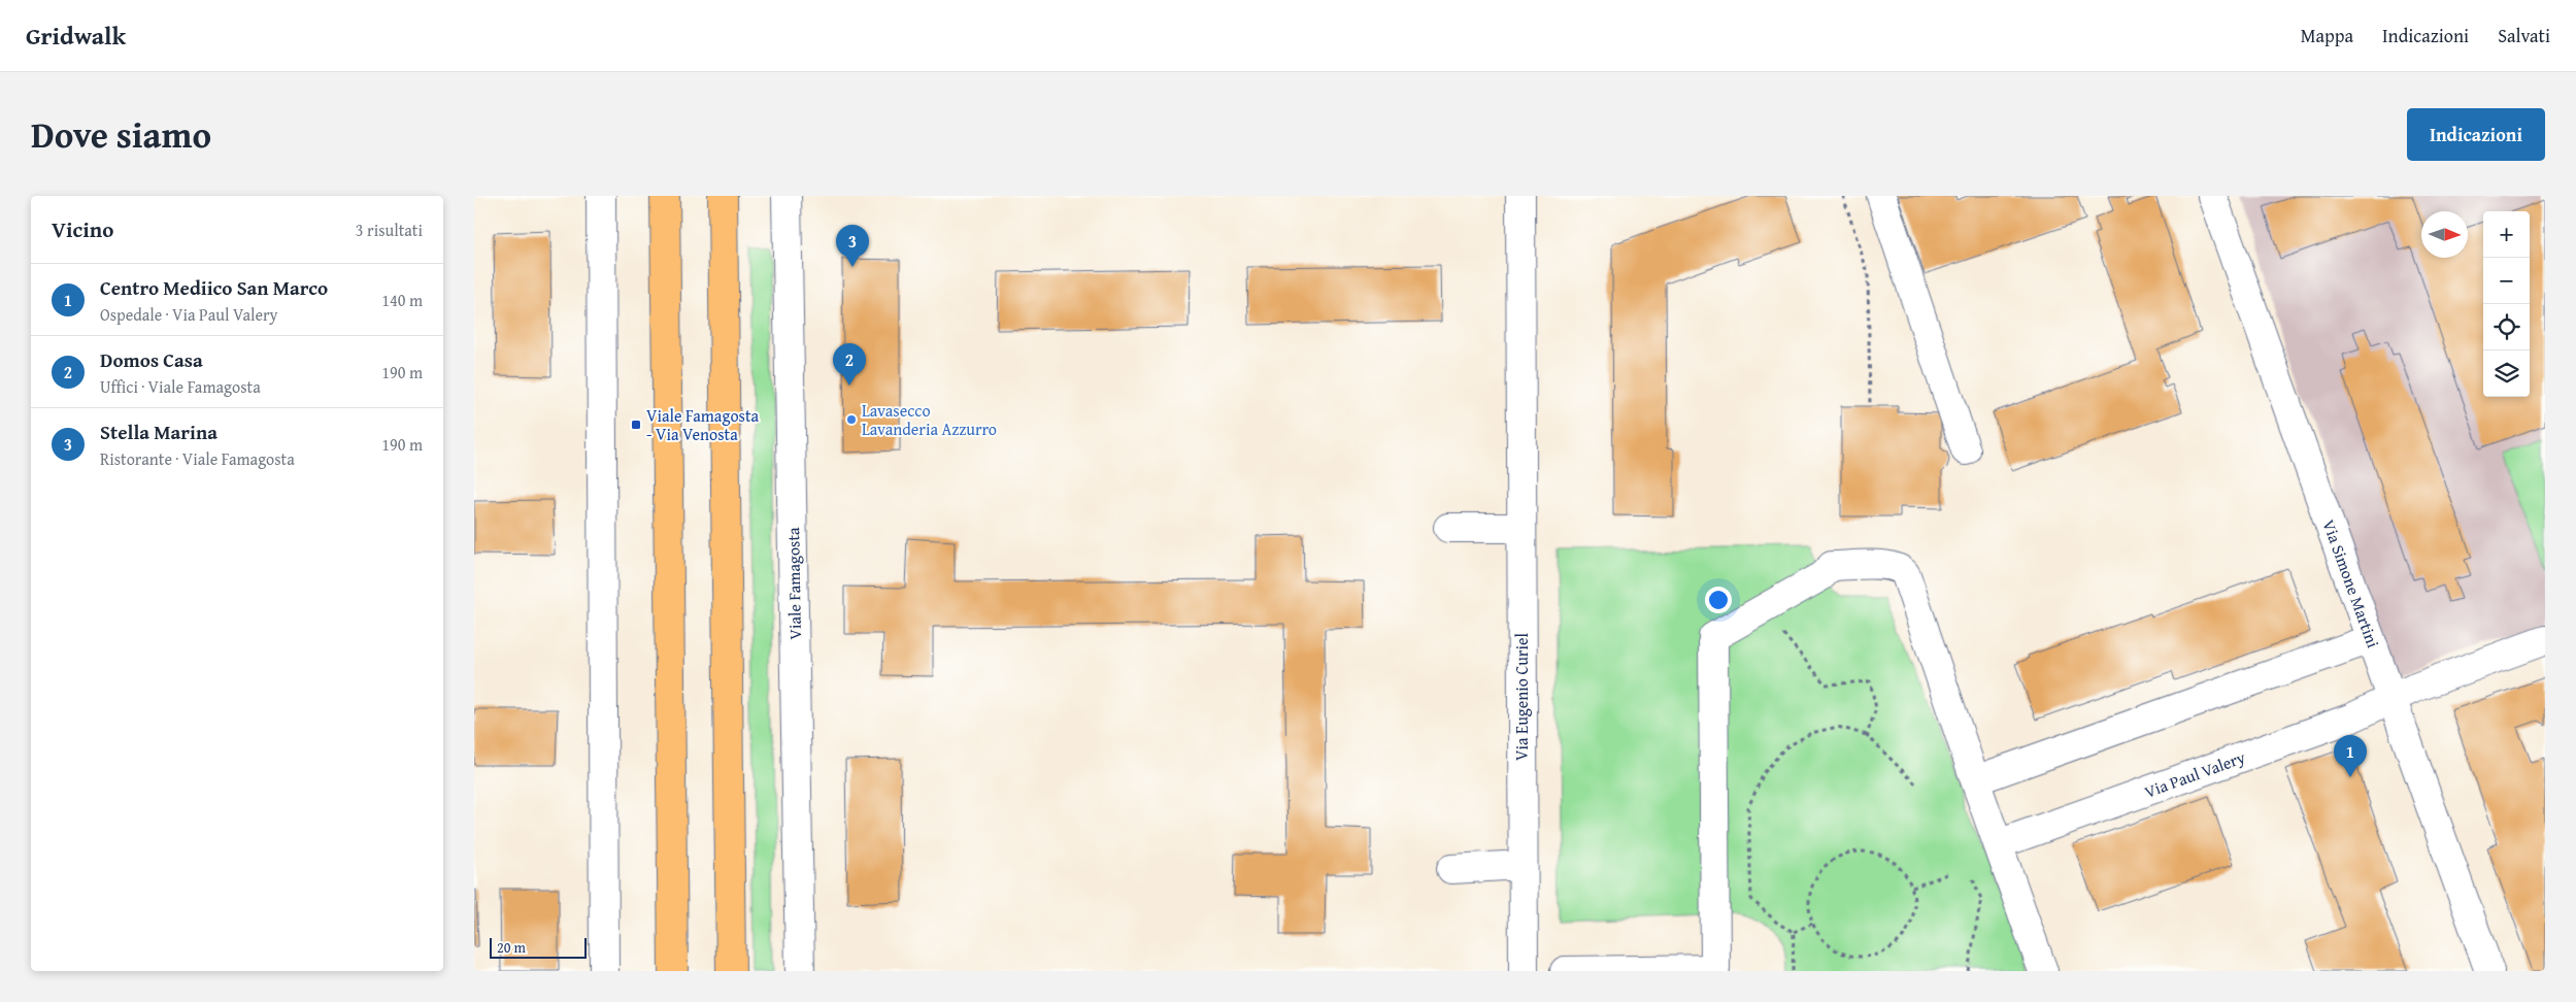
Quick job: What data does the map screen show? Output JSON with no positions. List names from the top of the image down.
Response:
{
  "streets": {
    "street": [
      "Viale Famagosta",
      "Via Simone Martini",
      "Via Eugenio Curiel",
      "Via Paul Valery"
    ]
  },
  "crossings": [
    ["Via Simone Martini", "Via Paul Valery"]
  ],
  "places": {
    "other": ["Lavasecco Lavanderia Azzurro"],
    "transit": ["Viale Famagosta - Via Venosta"]
  },
  "scale_bar": "20 m",
  "north": "right",
  "page": {
    "header": "Gridwalk",
    "nav": ["Mappa", "Indicazioni", "Salvati"],
    "title": "Dove siamo",
    "buttons": "Indicazioni",
    "heading": ["Vicino", "3 risultati"],
    "map_buttons": ["+", "−"],
    "pins": ["3", "2", "1"],
    "list": [
      {
        "mark": "1",
        "name": "Centro Mediico San Marco",
        "note": "Ospedale · Via Paul Valery",
        "value": "140 m"
      },
      {
        "mark": "2",
        "name": "Domos Casa",
        "note": "Uffici · Viale Famagosta",
        "value": "190 m"
      },
      {
        "mark": "3",
        "name": "Stella Marina",
        "note": "Ristorante · Viale Famagosta",
        "value": "190 m"
      }
    ],
    "scale": "20 m"
  }
}
